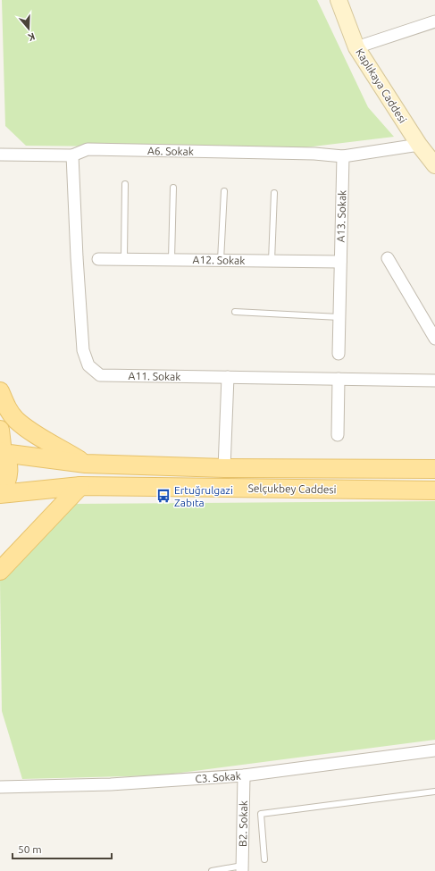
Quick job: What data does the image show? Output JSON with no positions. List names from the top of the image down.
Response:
{
  "streets": {
    "main road": ["Kaplıkaya Caddesi", "Selçukbey Caddesi"],
    "street": [
      "A6. Sokak",
      "A13. Sokak",
      "A12. Sokak",
      "A11. Sokak",
      "C3. Sokak",
      "B2. Sokak"
    ]
  },
  "crossings": [
    ["A6. Sokak", "A13. Sokak"],
    ["A6. Sokak", "A11. Sokak"],
    ["A13. Sokak", "A12. Sokak"],
    ["C3. Sokak", "B2. Sokak"]
  ],
  "places": {
    "bus stop": ["Ertuğrulgazi Zabıta"]
  },
  "scale_bar": "50 m",
  "north": "bottom"
}
